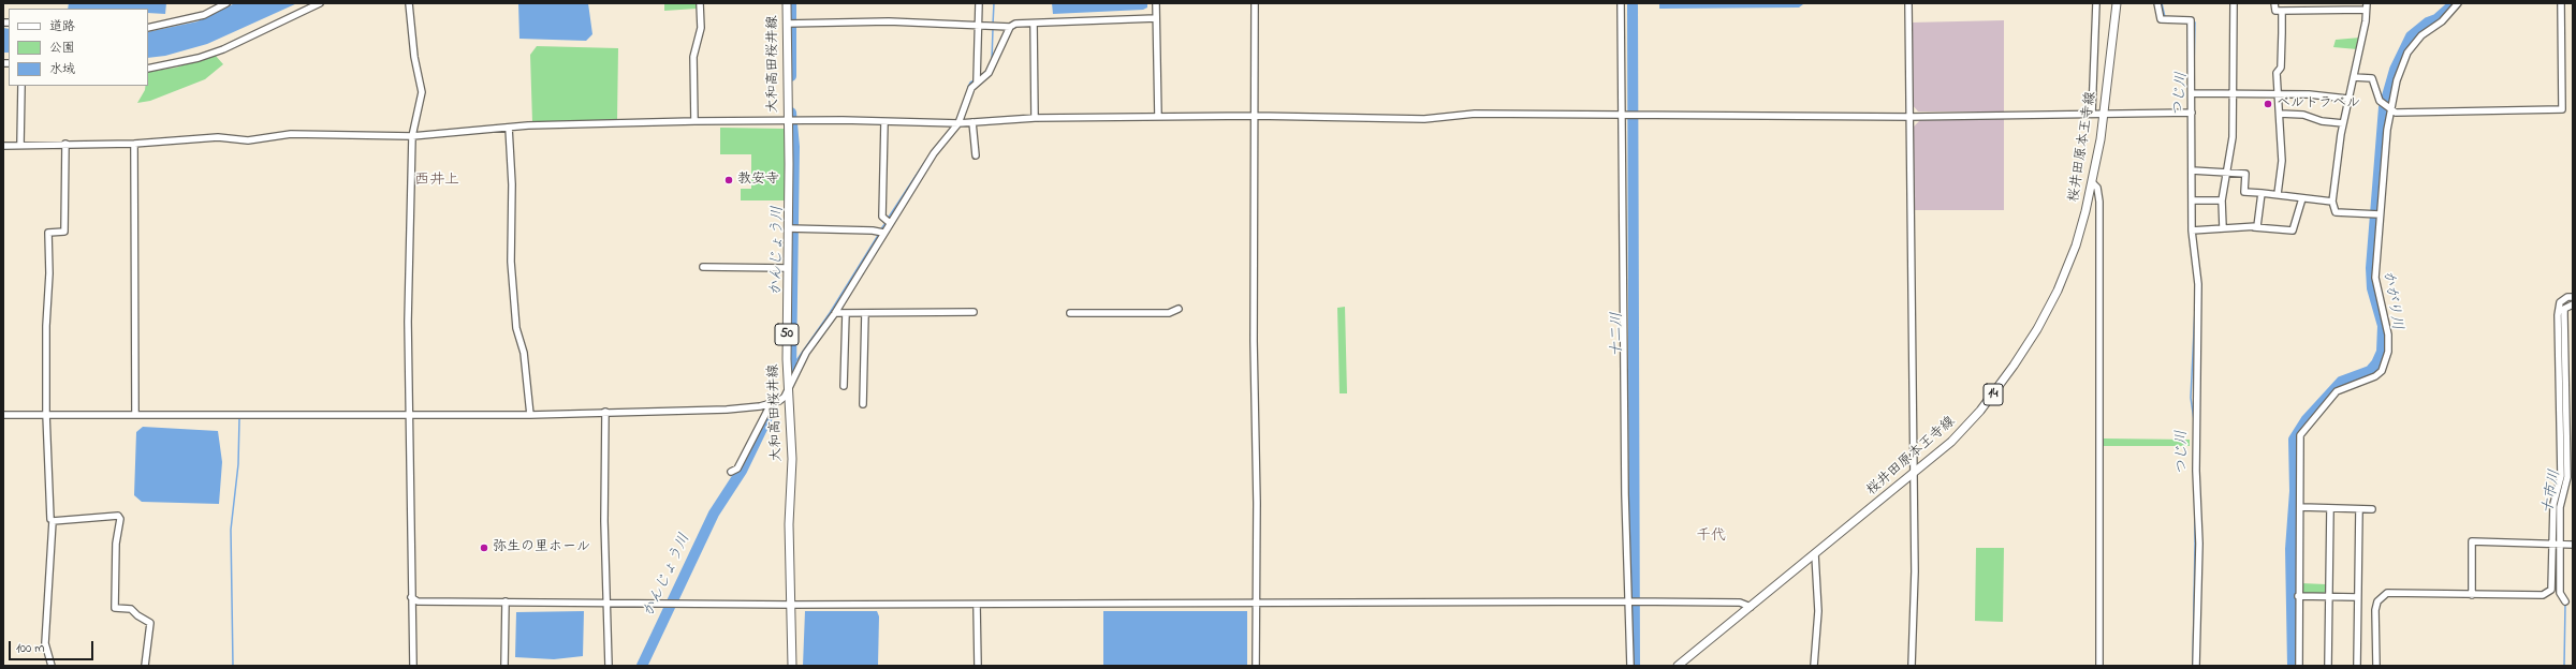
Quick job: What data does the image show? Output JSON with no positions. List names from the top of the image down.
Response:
{
  "streets": {
    "main road": [
      "大和高田桜井線",
      "桜井田原本王寺線",
      "50",
      "14"
    ]
  },
  "districts": ["西井上", "千代"],
  "water": [
    "つじ川",
    "かんじょう川",
    "かがり川",
    "十二川",
    "十市川"
  ],
  "places": ["ベルトラベル", "教安寺", "弥生の里ホール"],
  "legend": ["道路", "公園", "水域"],
  "scale_bar": "100 m"
}
